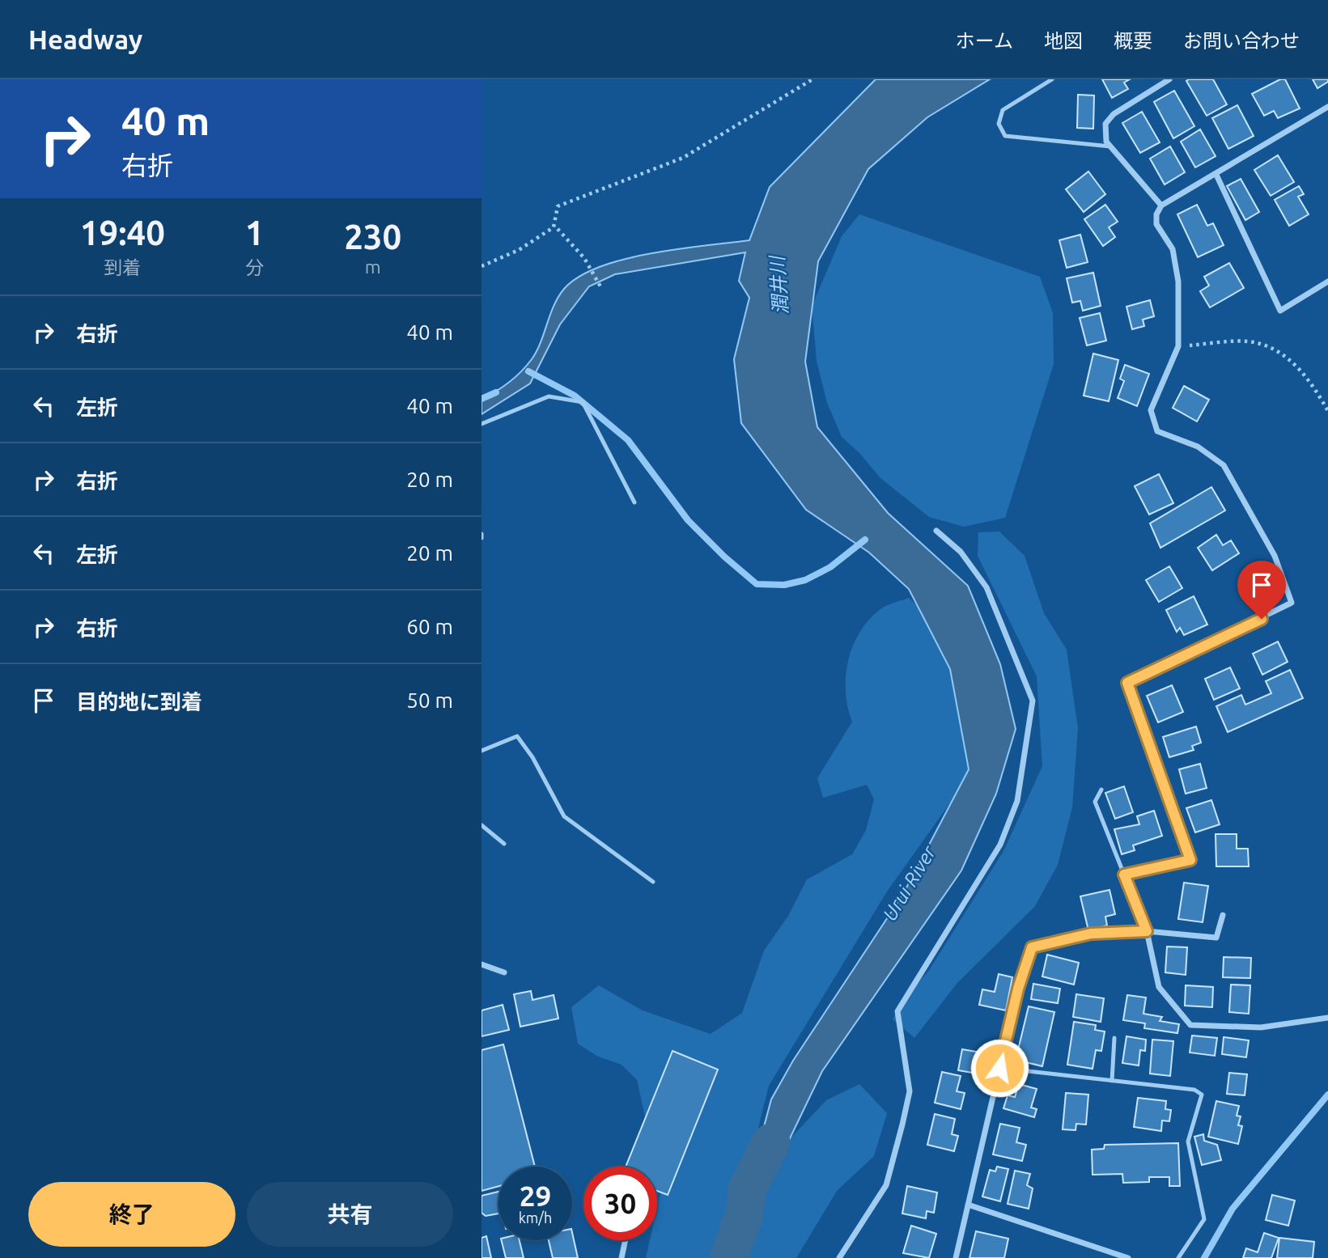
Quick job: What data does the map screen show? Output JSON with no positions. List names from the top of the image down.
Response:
{
  "water": ["潤井川", "Urui River"],
  "page": {
    "header": "Headway",
    "nav": [
      "ホーム",
      "地図",
      "概要",
      "お問い合わせ"
    ],
    "turn": ["40 m", "右折"],
    "eta": [
      "19:40",
      "到着",
      "1",
      "分",
      "230",
      "m"
    ],
    "list": [
      {
        "name": "右折",
        "value": "40 m"
      },
      {
        "name": "左折",
        "value": "40 m"
      },
      {
        "name": "右折",
        "value": "20 m"
      },
      {
        "name": "左折",
        "value": "20 m"
      },
      {
        "name": "右折",
        "value": "60 m"
      },
      {
        "name": "目的地に到着",
        "value": "50 m"
      }
    ],
    "speed": "29 km/h",
    "limit": "30",
    "buttons": ["終了", "共有"]
  }
}
